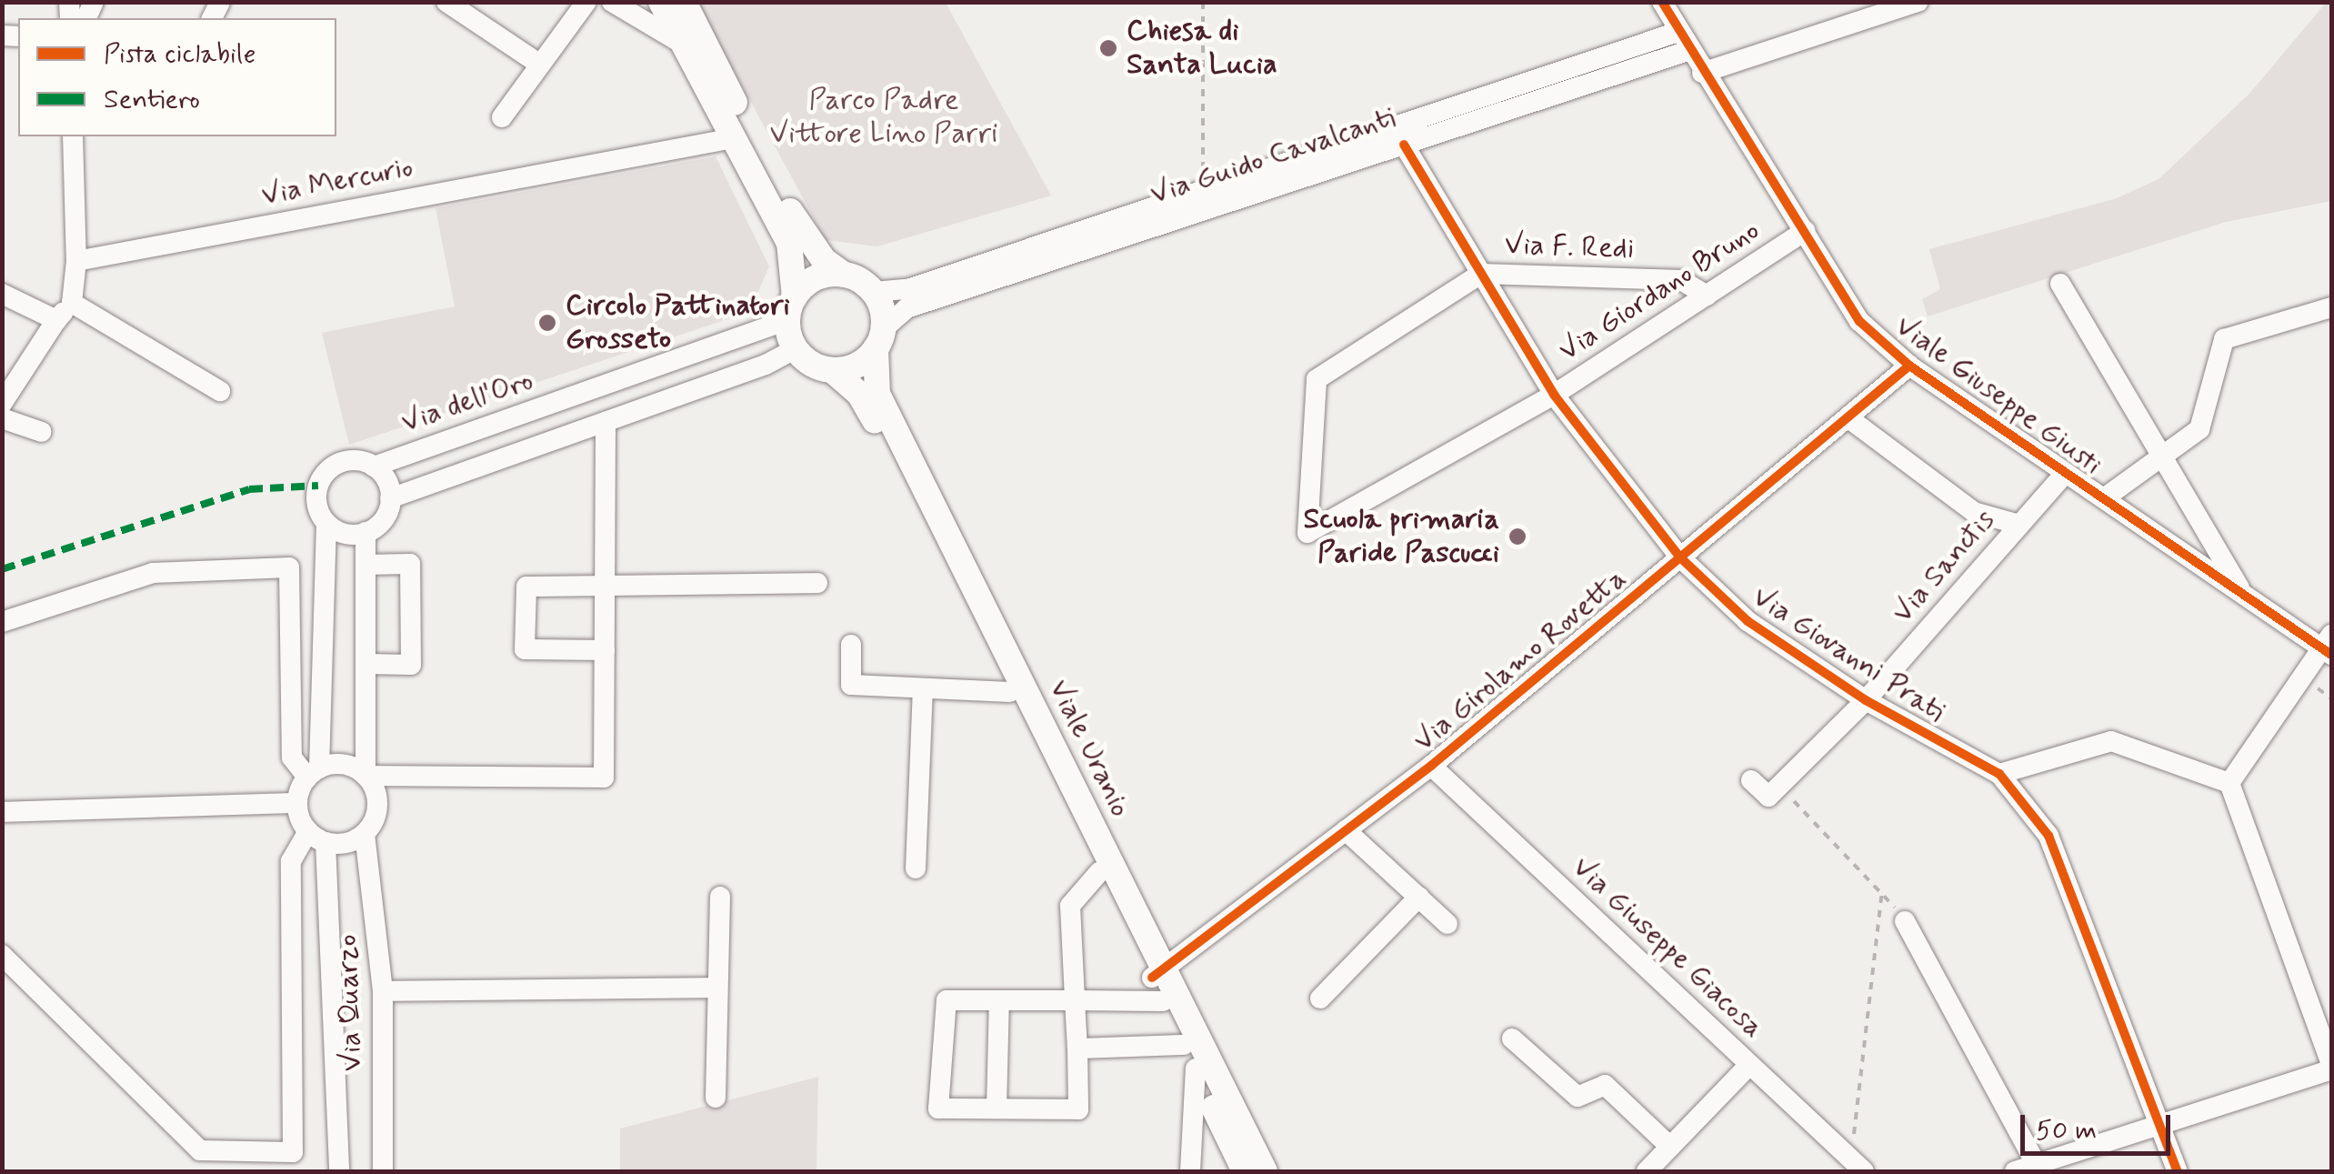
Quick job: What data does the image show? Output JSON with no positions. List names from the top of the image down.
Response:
{
  "streets": {
    "main road": ["Viale Uranio"],
    "street": [
      "Via Guido Cavalcanti",
      "Via Mercurio",
      "Via F. Redi",
      "Via Giordano Bruno",
      "Viale Giuseppe Giusti",
      "Via dell'Oro",
      "Via Sanctis",
      "Via Giovanni Prati",
      "Via Girolamo Rovetta",
      "Via Giuseppe Giacosa",
      "Via Quarzo"
    ]
  },
  "crossings": [
    ["Via Guido Cavalcanti", "Viale Giuseppe Giusti"],
    ["Via Guido Cavalcanti", "Via dell'Oro"],
    ["Via Guido Cavalcanti", "Via Giovanni Prati"],
    ["Via Guido Cavalcanti", "Viale Uranio"],
    ["Via F. Redi", "Via Giordano Bruno"],
    ["Via F. Redi", "Via Giovanni Prati"],
    ["Via Giordano Bruno", "Viale Giuseppe Giusti"],
    ["Via Giordano Bruno", "Via Giovanni Prati"],
    ["Viale Giuseppe Giusti", "Via Sanctis"],
    ["Viale Giuseppe Giusti", "Via Girolamo Rovetta"],
    ["Via dell'Oro", "Viale Uranio"],
    ["Via Sanctis", "Via Giovanni Prati"],
    ["Via Giovanni Prati", "Via Girolamo Rovetta"],
    ["Via Girolamo Rovetta", "Viale Uranio"],
    ["Via Girolamo Rovetta", "Via Giuseppe Giacosa"]
  ],
  "parks": ["Parco Padre Vittore Lino Parri"],
  "places": ["Chiesa di Santa Lucia", "Circolo Pattinatori Grosseto", "Scuola primaria Paride Pascucci"],
  "legend": ["Pista ciclabile", "Sentiero"],
  "scale_bar": "50 m"
}
